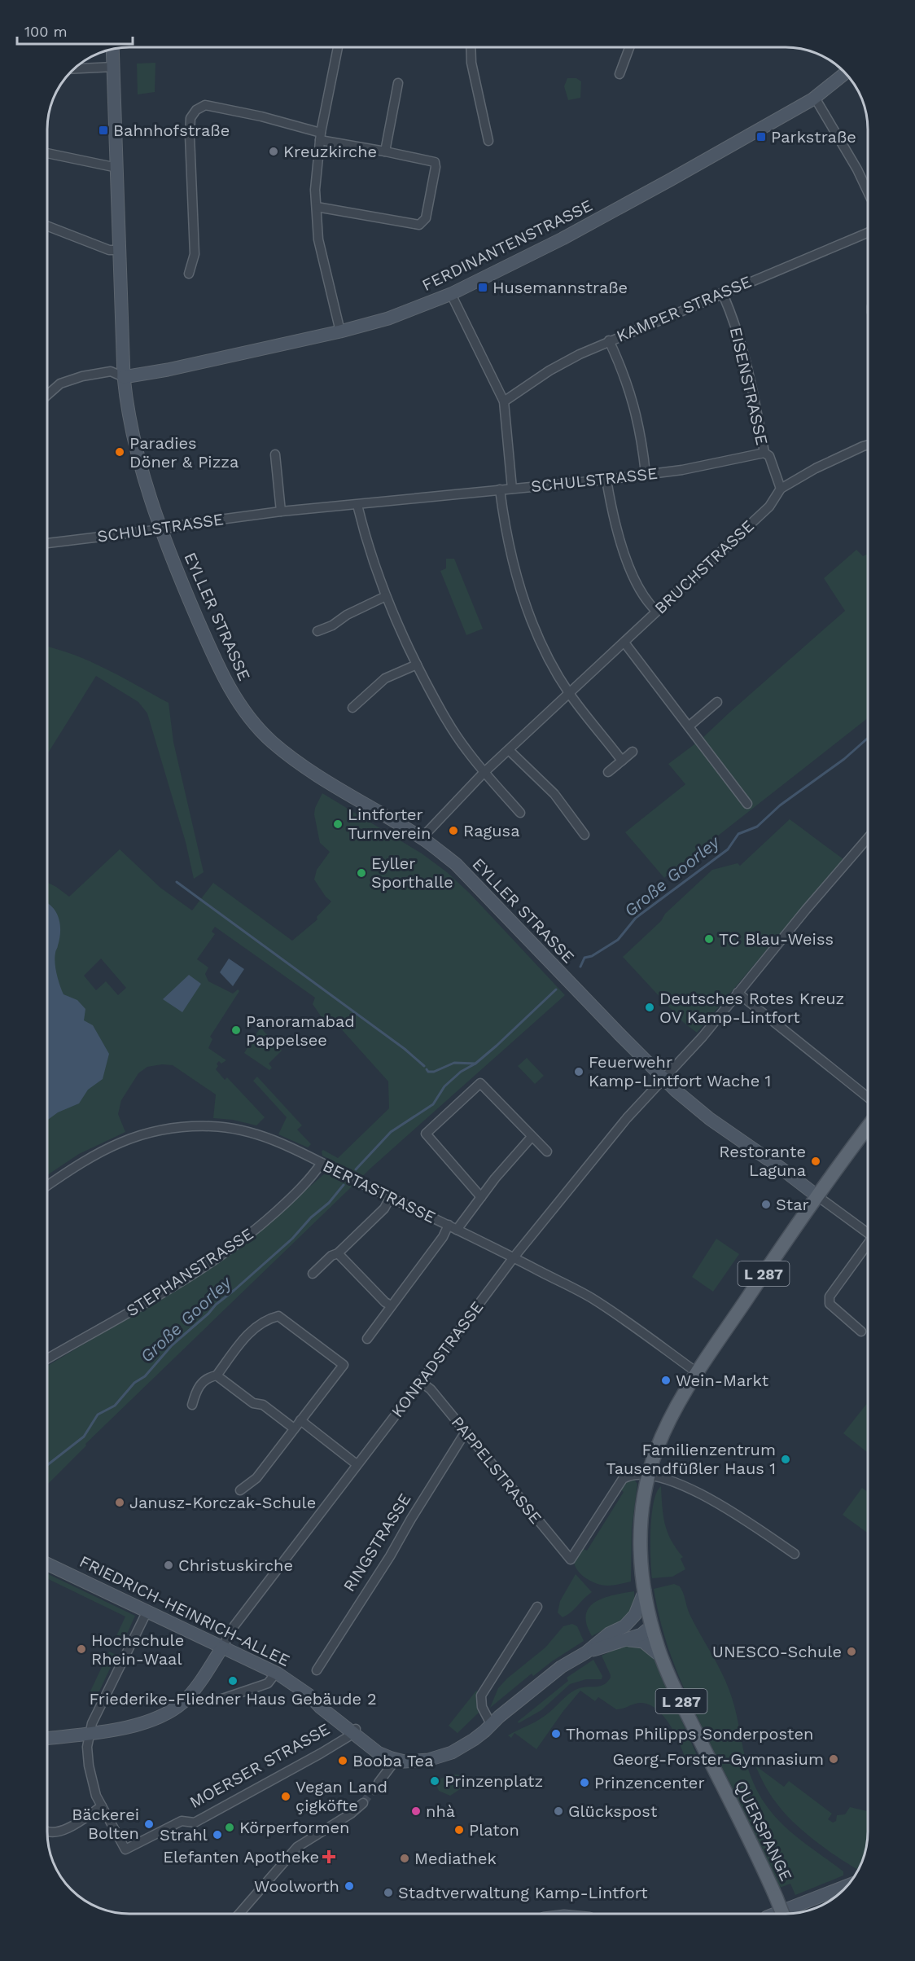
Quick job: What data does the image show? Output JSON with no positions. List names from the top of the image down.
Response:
{
  "streets": {
    "main road": [
      "FERDINANTENSTRASSE",
      "EYLLER STRASSE",
      "L 287",
      "FRIEDRICH-HEINRICH-ALLEE",
      "QUERSPANGE"
    ],
    "street": [
      "KAMPER STRASSE",
      "EISENSTRASSE",
      "SCHULSTRASSE",
      "BRUCHSTRASSE",
      "BERTASTRASSE",
      "STEPHANSTRASSE",
      "KONRADSTRASSE",
      "PAPPELSTRASSE",
      "RINGSTRASSE",
      "MOERSER STRASSE"
    ]
  },
  "crossings": [
    ["FERDINANTENSTRASSE", "EYLLER STRASSE"],
    ["KAMPER STRASSE", "EISENSTRASSE"],
    ["EISENSTRASSE", "SCHULSTRASSE"],
    ["SCHULSTRASSE", "EYLLER STRASSE"],
    ["BRUCHSTRASSE", "EYLLER STRASSE"],
    ["EYLLER STRASSE", "L 287"],
    ["EYLLER STRASSE", "KONRADSTRASSE"],
    ["BERTASTRASSE", "STEPHANSTRASSE"],
    ["BERTASTRASSE", "L 287"],
    ["BERTASTRASSE", "KONRADSTRASSE"],
    ["L 287", "PAPPELSTRASSE"],
    ["L 287", "QUERSPANGE"],
    ["KONRADSTRASSE", "PAPPELSTRASSE"],
    ["KONRADSTRASSE", "FRIEDRICH-HEINRICH-ALLEE"],
    ["PAPPELSTRASSE", "RINGSTRASSE"],
    ["FRIEDRICH-HEINRICH-ALLEE", "MOERSER STRASSE"]
  ],
  "water": ["Große Goorley"],
  "places": {
    "transit": ["Bahnhofstraße", "Parkstraße", "Husemannstraße"],
    "other": [
      "Kreuzkirche",
      "Paradies Döner & Pizza",
      "Lintforter Turnverein",
      "Ragusa",
      "Eyller Sporthalle",
      "TC Blau-Weiss",
      "Deutsches Rotes Kreuz OV Kamp-Lintfort",
      "Panoramabad Pappelsee",
      "Feuerwehr Kamp-Lintfort Wache 1",
      "Restorante Laguna",
      "Star",
      "Wein-Markt",
      "Familienzentrum Tausendfüßler Haus 1",
      "Janusz-Korczak-Schule",
      "Christuskirche",
      "Hochschule Rhein-Waal",
      "UNESCO-Schule",
      "Friederike-Fliedner Haus Gebäude 2",
      "Thomas Philipps Sonderposten",
      "Georg-Forster-Gymnasium",
      "Booba Tea",
      "Prinzenplatz",
      "Prinzencenter",
      "Vegan Land çigköfte",
      "nhà",
      "Glückspost",
      "Bäckerei Bolten",
      "Körperformen",
      "Platon",
      "Strahl",
      "Mediathek",
      "Woolworth",
      "Stadtverwaltung Kamp-Lintfort"
    ],
    "health": ["Elefanten Apotheke"]
  },
  "scale_bar": "100 m"
}
